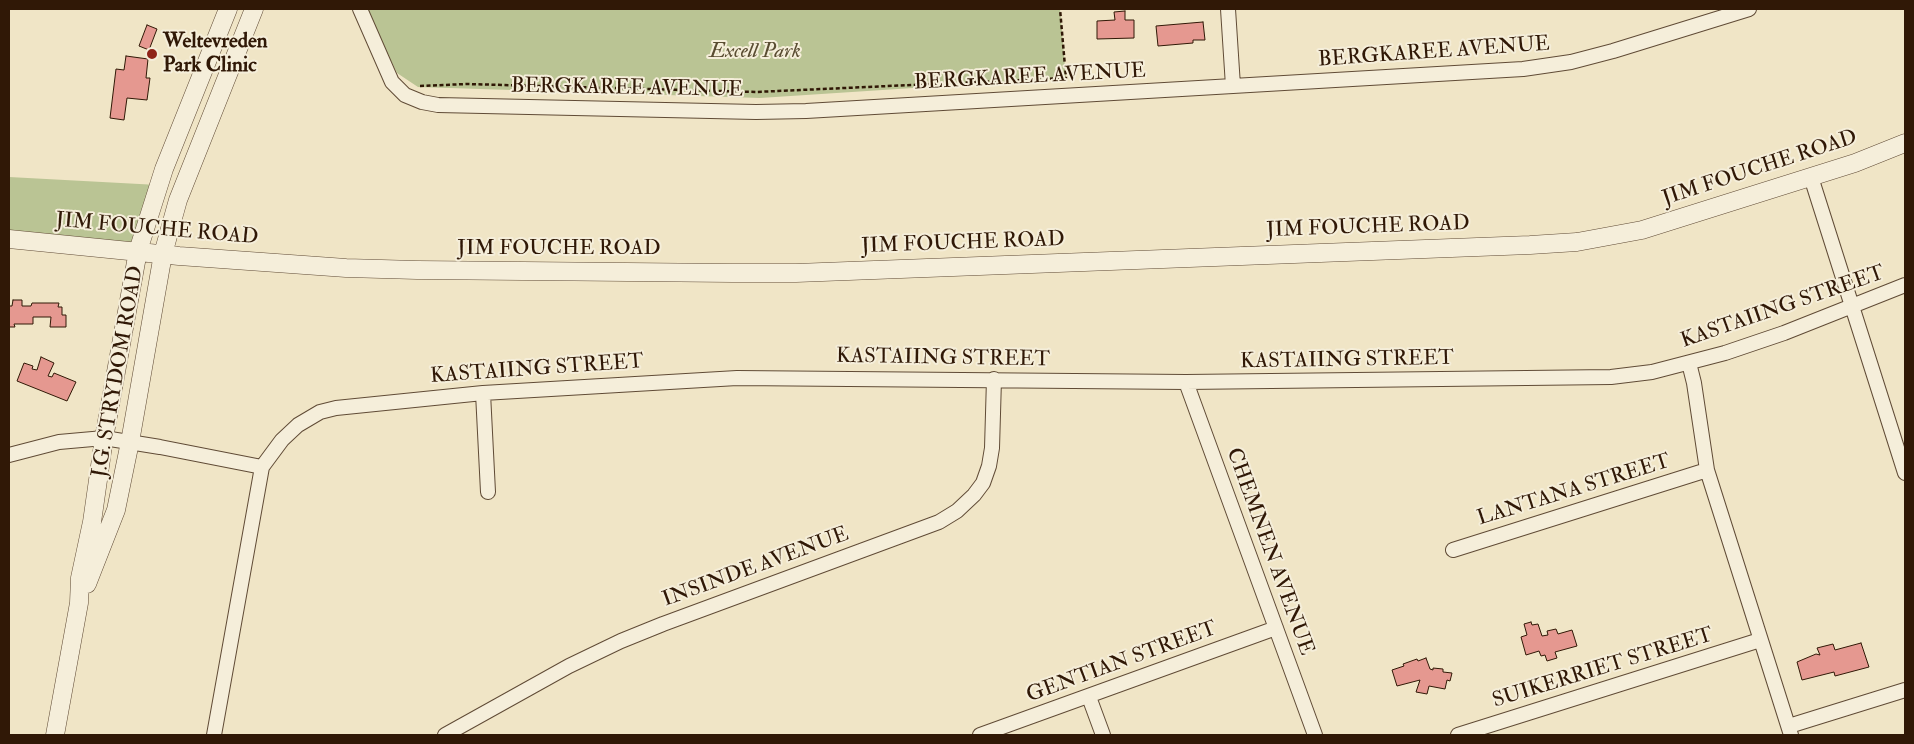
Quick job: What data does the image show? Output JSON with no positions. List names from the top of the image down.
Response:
{
  "streets": {
    "street": [
      "BERGKAREE AVENUE",
      "JIM FOUCHE ROAD",
      "KASTAIING STREET",
      "J.G. STRYDOM ROAD",
      "LANTANA STREET",
      "CHEMNEN AVENUE",
      "INSINDE AVENUE",
      "GENTIAN STREET",
      "SUIKERRIET STREET"
    ]
  },
  "crossings": [
    ["JIM FOUCHE ROAD", "J.G. STRYDOM ROAD"],
    ["KASTAIING STREET", "CHEMNEN AVENUE"],
    ["KASTAIING STREET", "INSINDE AVENUE"],
    ["CHEMNEN AVENUE", "GENTIAN STREET"]
  ],
  "parks": ["Excell Park"],
  "places": ["Weltevreden Park Clinic"]
}
